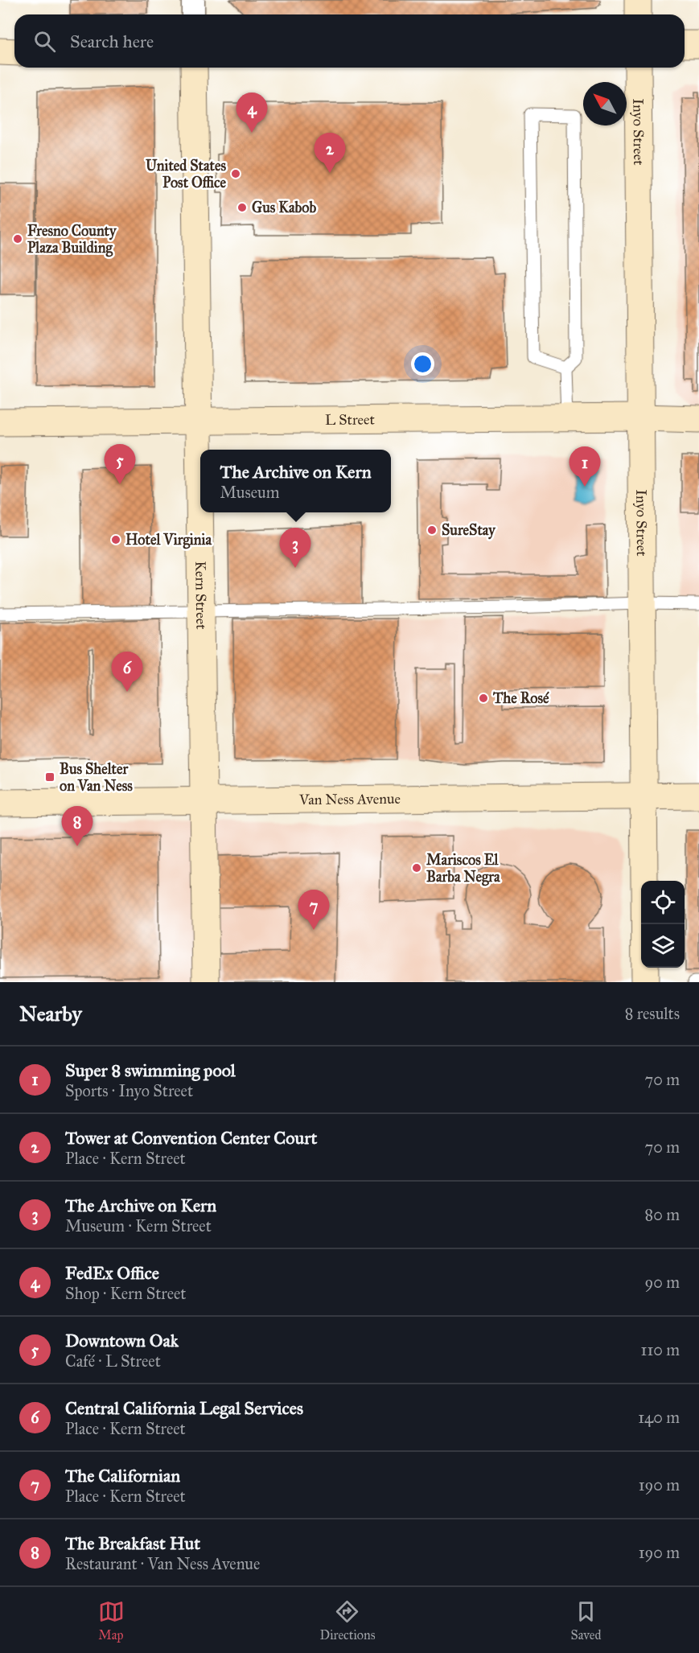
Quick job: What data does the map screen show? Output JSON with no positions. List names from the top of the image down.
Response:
{
  "streets": {
    "street": [
      "Inyo Street",
      "L Street",
      "Kern Street",
      "Van Ness Avenue"
    ]
  },
  "crossings": [
    ["Inyo Street", "L Street"],
    ["Inyo Street", "Van Ness Avenue"],
    ["L Street", "Kern Street"],
    ["Kern Street", "Van Ness Avenue"]
  ],
  "places": {
    "other": [
      "United States Post Office",
      "Gus Kabob",
      "Fresno County Plaza Building",
      "SureStay",
      "Hotel Virginia",
      "The Rosé",
      "Mariscos El Barba Negra"
    ],
    "transit": ["Bus Shelter on Van Ness"]
  },
  "north": "top left",
  "page": {
    "search": "Search here",
    "pins": [
      "4",
      "2",
      "5",
      "1",
      "3",
      "6",
      "8",
      "7"
    ],
    "popup": ["The Archive on Kern", "Museum"],
    "heading": ["Nearby", "8 results"],
    "list": [
      {
        "mark": "1",
        "name": "Super 8 swimming pool",
        "note": "Sports · Inyo Street",
        "value": "70 m"
      },
      {
        "mark": "2",
        "name": "Tower at Convention Center Court",
        "note": "Place · Kern Street",
        "value": "70 m"
      },
      {
        "mark": "3",
        "name": "The Archive on Kern",
        "note": "Museum · Kern Street",
        "value": "80 m"
      },
      {
        "mark": "4",
        "name": "FedEx Office",
        "note": "Shop · Kern Street",
        "value": "90 m"
      },
      {
        "mark": "5",
        "name": "Downtown Oak",
        "note": "Café · L Street",
        "value": "110 m"
      },
      {
        "mark": "6",
        "name": "Central California Legal Services",
        "note": "Place · Kern Street",
        "value": "140 m"
      },
      {
        "mark": "7",
        "name": "The Californian",
        "note": "Place · Kern Street",
        "value": "190 m"
      },
      {
        "mark": "8",
        "name": "The Breakfast Hut",
        "note": "Restaurant · Van Ness Avenue",
        "value": "190 m"
      }
    ],
    "nav": ["Map", "Directions", "Saved"]
  }
}
